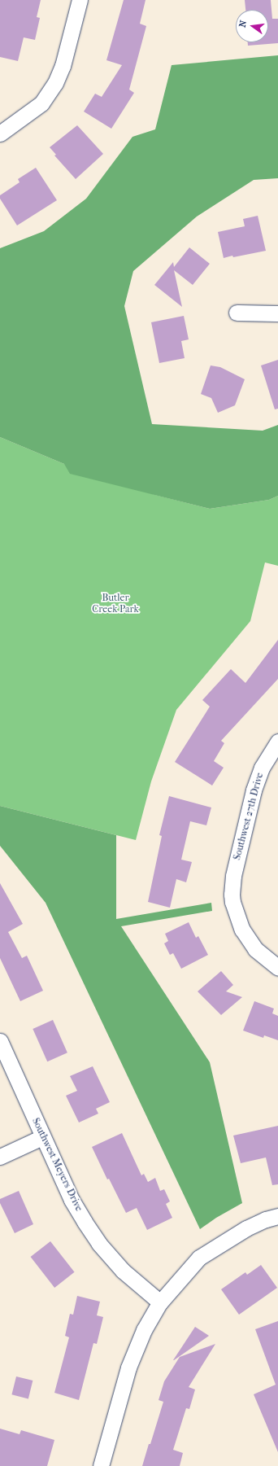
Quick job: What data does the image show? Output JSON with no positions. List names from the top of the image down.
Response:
{
  "streets": {
    "street": ["Southwest 27th Drive", "Southwest Meyers Drive"]
  },
  "parks": ["Butler Creek Park"],
  "north": "left"
}
